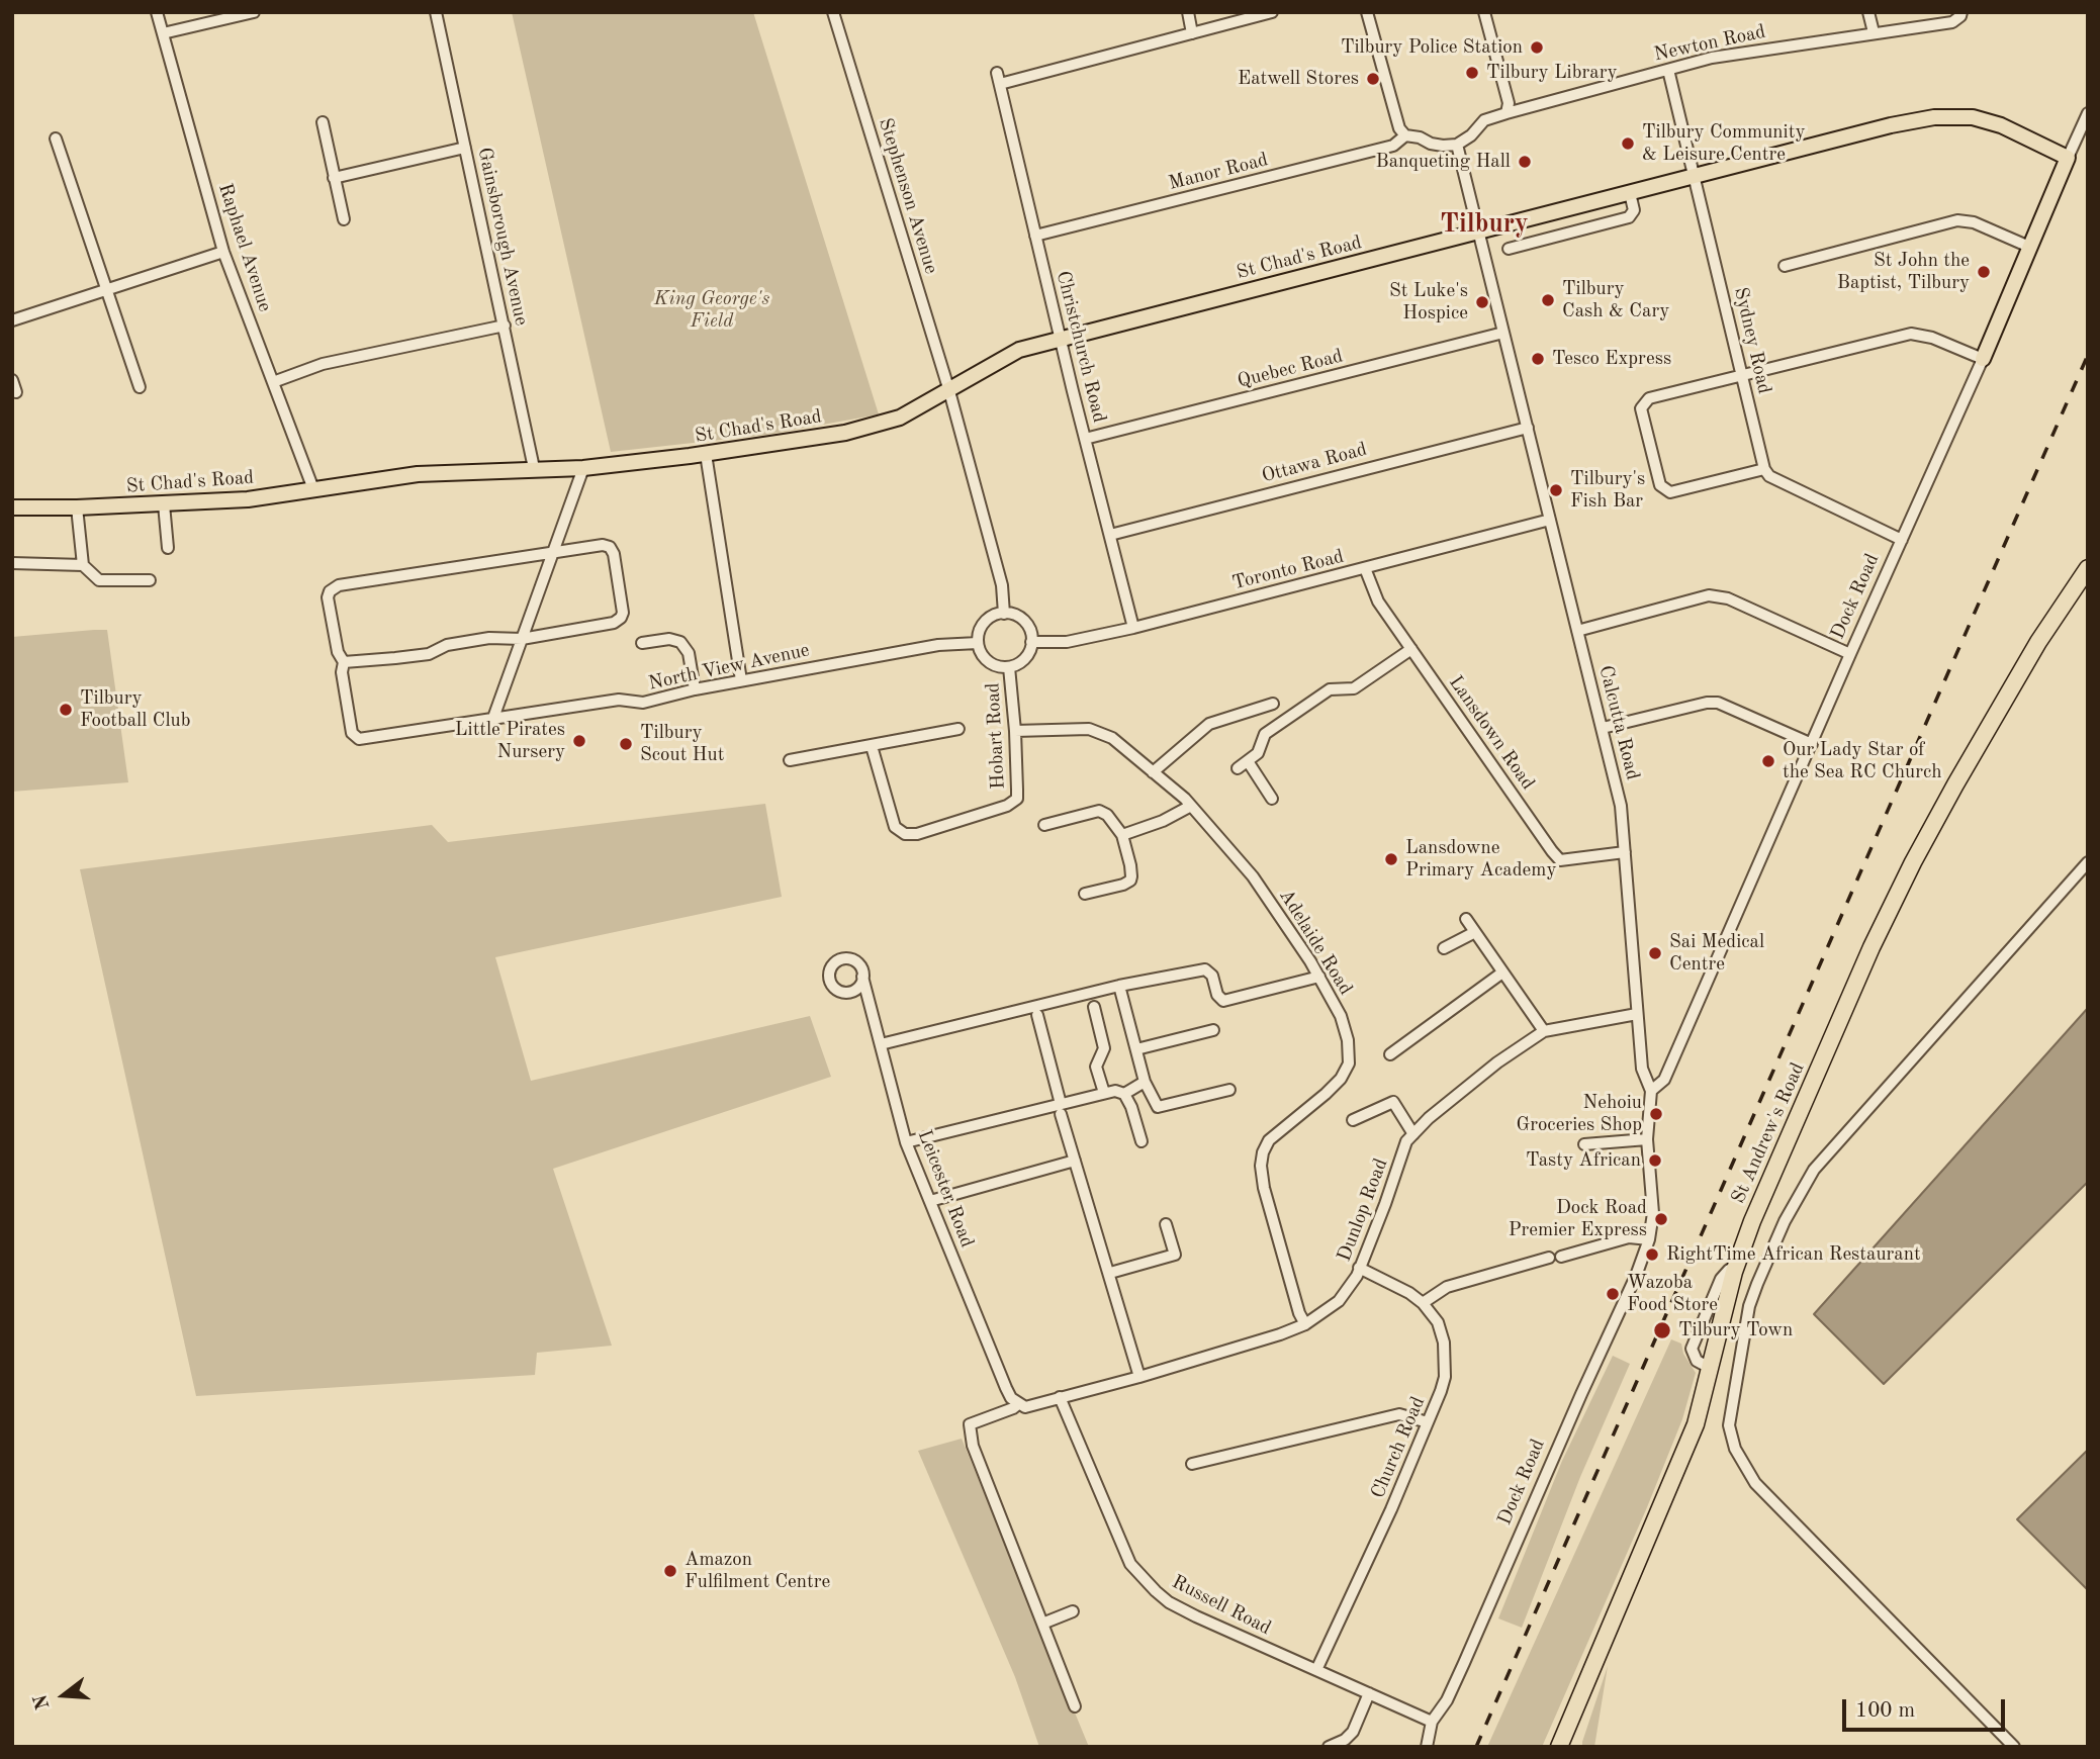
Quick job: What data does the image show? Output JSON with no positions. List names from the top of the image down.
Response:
{
  "streets": {
    "highway": ["St Andrew's Road"],
    "main road": ["St Chad's Road", "Dock Road"],
    "street": [
      "Newton Road",
      "Manor Road",
      "Stephenson Avenue",
      "Gainsborough Avenue",
      "Raphael Avenue",
      "Sydney Road",
      "Christchurch Road",
      "Quebec Road",
      "Ottawa Road",
      "Toronto Road",
      "North View Avenue",
      "Calcutta Road",
      "Lansdown Road",
      "Hobart Road",
      "Adelaide Road",
      "Leicester Road",
      "Dunlop Road",
      "Church Road",
      "Russell Road"
    ]
  },
  "crossings": [
    ["Newton Road", "Sydney Road"],
    ["Manor Road", "Christchurch Road"],
    ["Stephenson Avenue", "St Chad's Road"],
    ["Stephenson Avenue", "Toronto Road"],
    ["Stephenson Avenue", "North View Avenue"],
    ["Stephenson Avenue", "Hobart Road"],
    ["Gainsborough Avenue", "St Chad's Road"],
    ["Raphael Avenue", "St Chad's Road"],
    ["St Chad's Road", "Sydney Road"],
    ["St Chad's Road", "Christchurch Road"],
    ["St Chad's Road", "Dock Road"],
    ["St Chad's Road", "Calcutta Road"],
    ["Christchurch Road", "Quebec Road"],
    ["Christchurch Road", "Ottawa Road"],
    ["Christchurch Road", "Toronto Road"],
    ["Quebec Road", "Calcutta Road"],
    ["Ottawa Road", "Calcutta Road"],
    ["Toronto Road", "North View Avenue"],
    ["Toronto Road", "Calcutta Road"],
    ["Toronto Road", "Lansdown Road"],
    ["Toronto Road", "Hobart Road"],
    ["Dock Road", "Calcutta Road"],
    ["Dock Road", "Russell Road"],
    ["North View Avenue", "Hobart Road"],
    ["Calcutta Road", "Lansdown Road"],
    ["Calcutta Road", "Dunlop Road"],
    ["Hobart Road", "Adelaide Road"],
    ["Adelaide Road", "Dunlop Road"],
    ["Leicester Road", "Dunlop Road"],
    ["Dunlop Road", "Church Road"],
    ["Dunlop Road", "Russell Road"],
    ["Church Road", "Russell Road"]
  ],
  "districts": ["Tilbury"],
  "parks": ["King George's Field"],
  "places": [
    "Tilbury Police Station",
    "Tilbury Library",
    "Eatwell Stores",
    "Tilbury Community & Leisure Centre",
    "Banqueting Hall",
    "St John the Baptist, Tilbury",
    "Tilbury Cash & Cary",
    "St Luke's Hospice",
    "Tesco Express",
    "Tilbury's Fish Bar",
    "Tilbury Football Club",
    "Little Pirates Nursery",
    "Tilbury Scout Hut",
    "Our Lady Star of the Sea RC Church",
    "Lansdowne Primary Academy",
    "Sai Medical Centre",
    "Nehoiu Groceries Shop",
    "Tasty African",
    "Dock Road Premier Express",
    "RightTime African Restaurant",
    "Wazoba Food Store",
    "Tilbury Town",
    "Amazon Fulfilment Centre"
  ],
  "scale_bar": "100 m",
  "north": "left"
}
